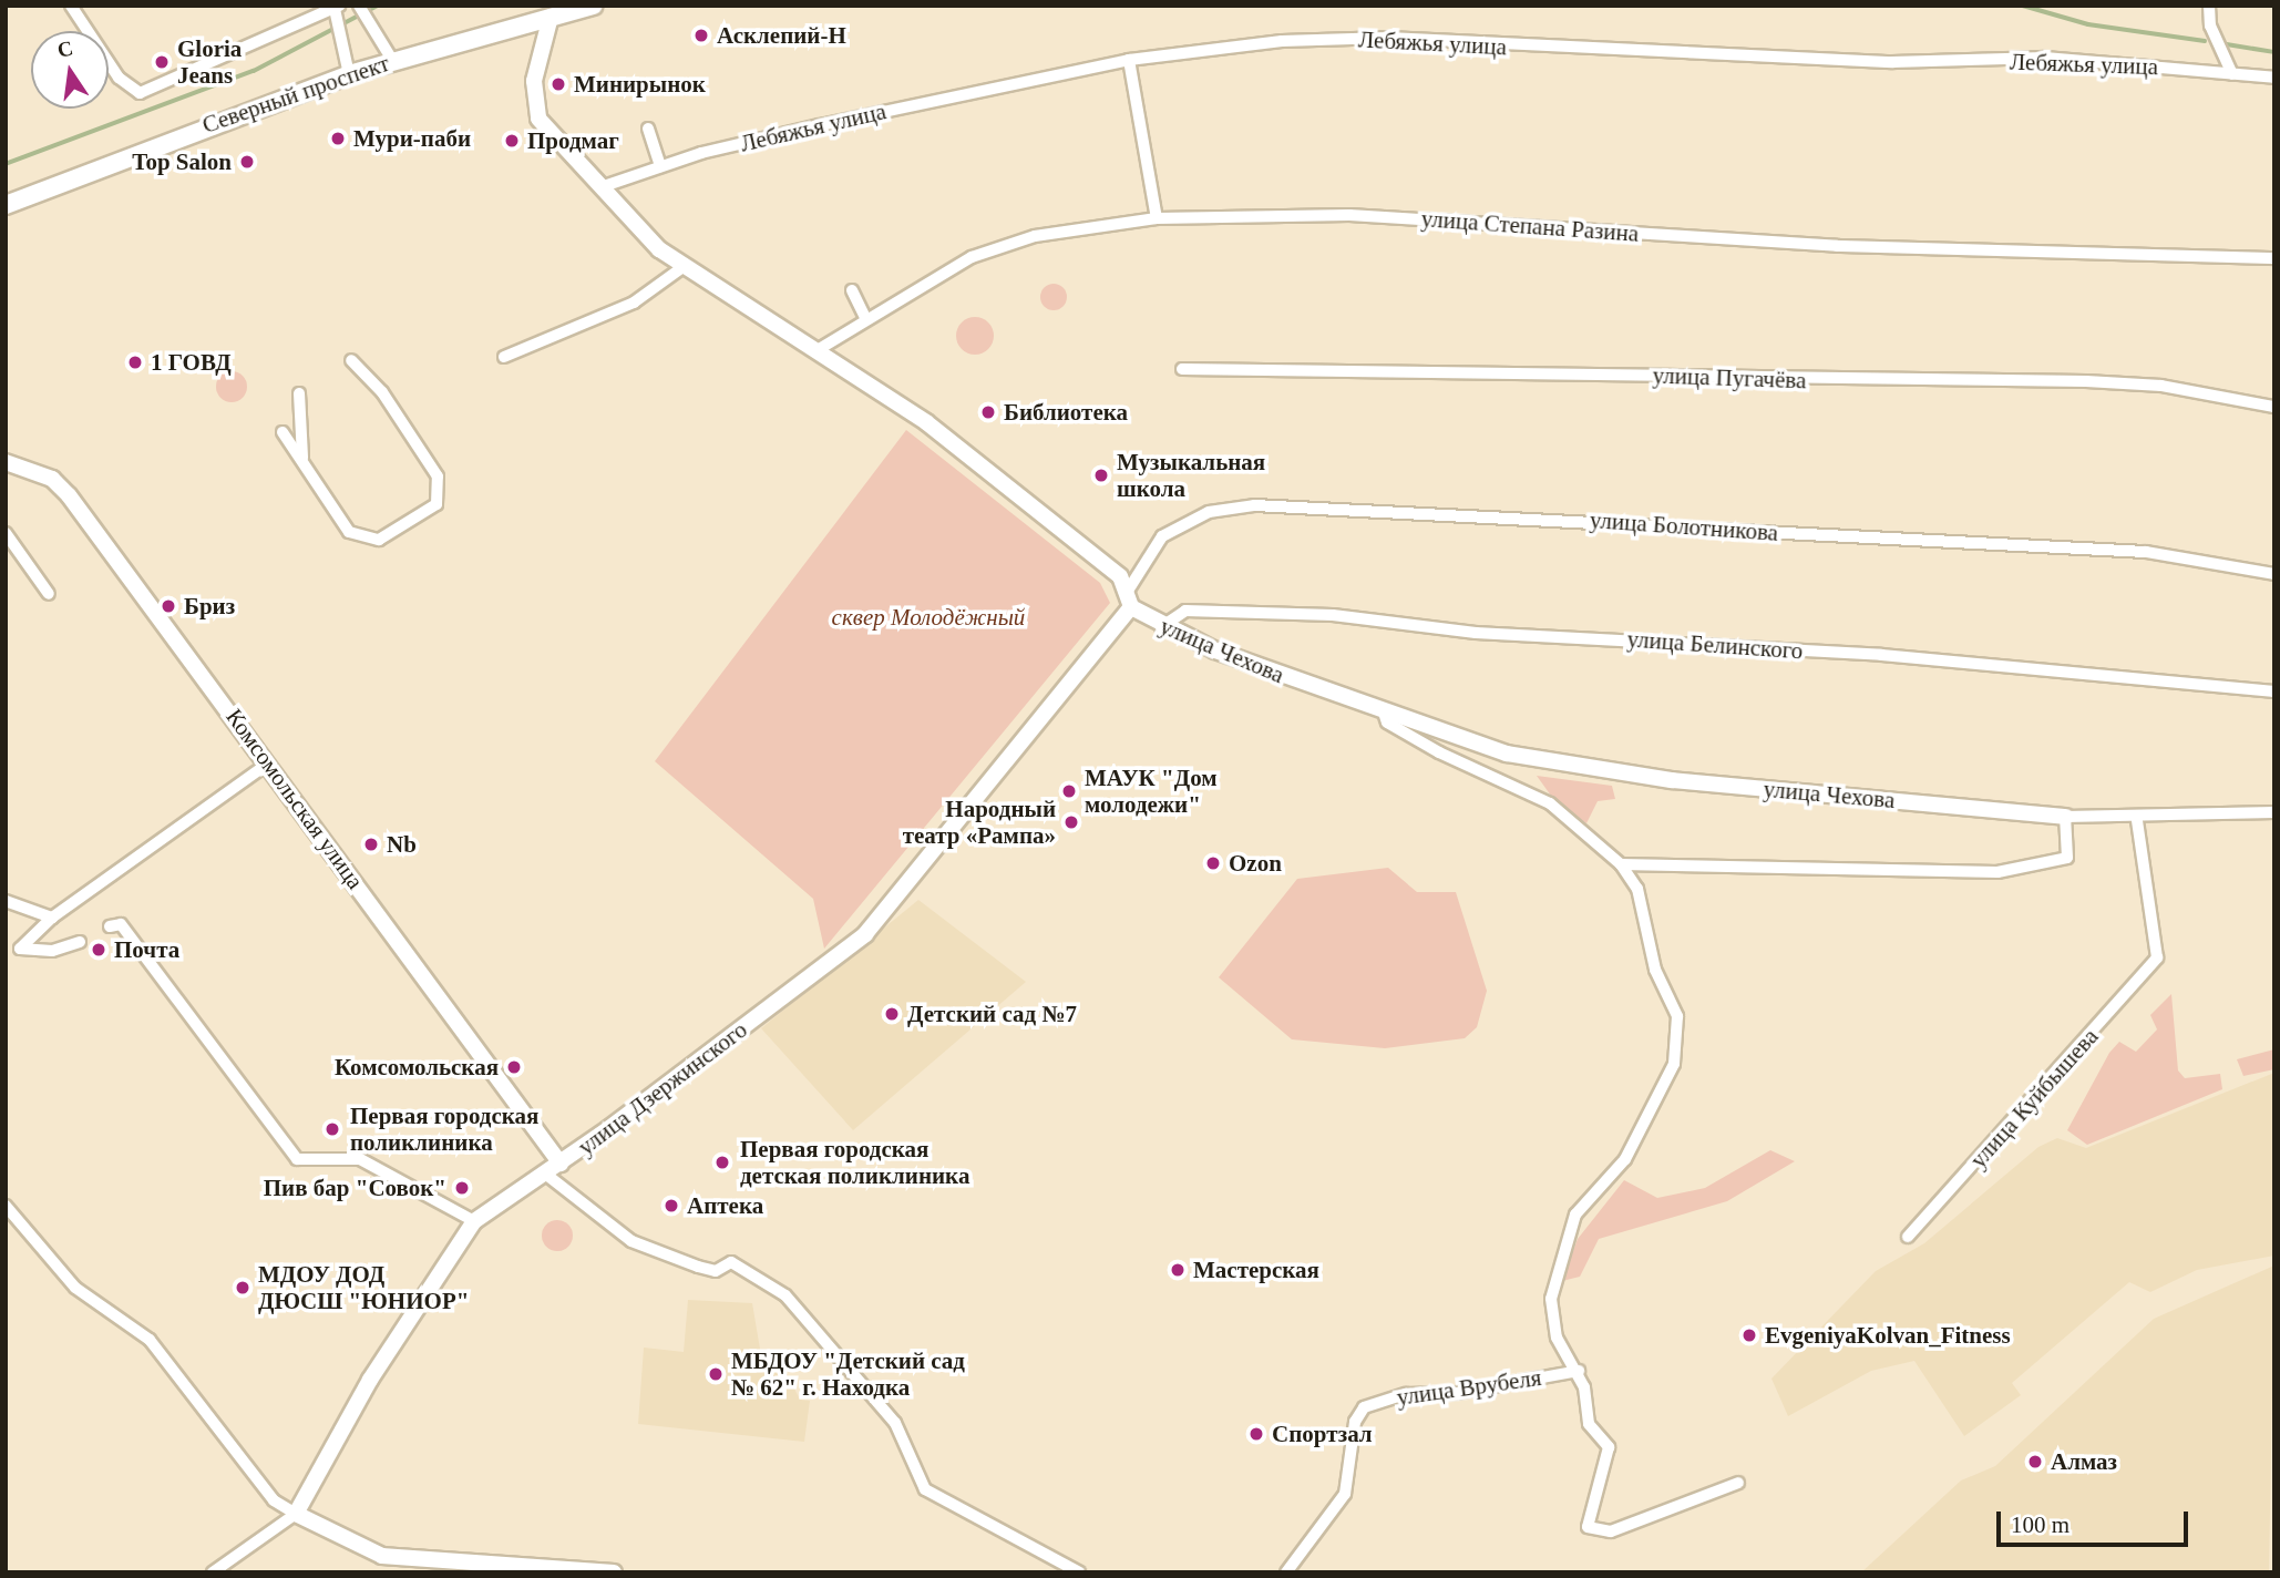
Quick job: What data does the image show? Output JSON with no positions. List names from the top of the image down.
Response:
{
  "streets": {
    "main road": ["Северный проспект"],
    "street": [
      "Лебяжья улица",
      "улица Степана Разина",
      "улица Пугачёва",
      "улица Болотникова",
      "улица Белинского",
      "улица Чехова",
      "Комсомольская улица",
      "улица Дзержинского",
      "улица Куйбышева",
      "улица Врубеля"
    ]
  },
  "crossings": [
    ["улица Белинского", "улица Чехова"],
    ["улица Чехова", "улица Дзержинского"],
    ["Комсомольская улица", "улица Дзержинского"]
  ],
  "parks": ["сквер Молодёжный"],
  "places": [
    "Асклепий-Н",
    "Gloria Jeans",
    "Минирынок",
    "Мури-паби",
    "Продмаг",
    "Top Salon",
    "1 ГОВД",
    "Библиотека",
    "Музыкальная школа",
    "Бриз",
    "МАУК \"Дом молодежи\"",
    "Народный театр «Рампа»",
    "Nb",
    "Ozon",
    "Почта",
    "Детский сад №7",
    "Комсомольская",
    "Первая городская поликлиника",
    "Первая городская детская поликлиника",
    "Пив бар \"Совок\"",
    "Аптека",
    "Мастерская",
    "МДОУ ДОД ДЮСШ \"ЮНИОР\"",
    "EvgeniyaKolvan_Fitness",
    "МБДОУ \"Детский сад № 62\" г. Находка",
    "Спортзал",
    "Алмаз"
  ],
  "scale_bar": "100 m",
  "north": "top"
}
